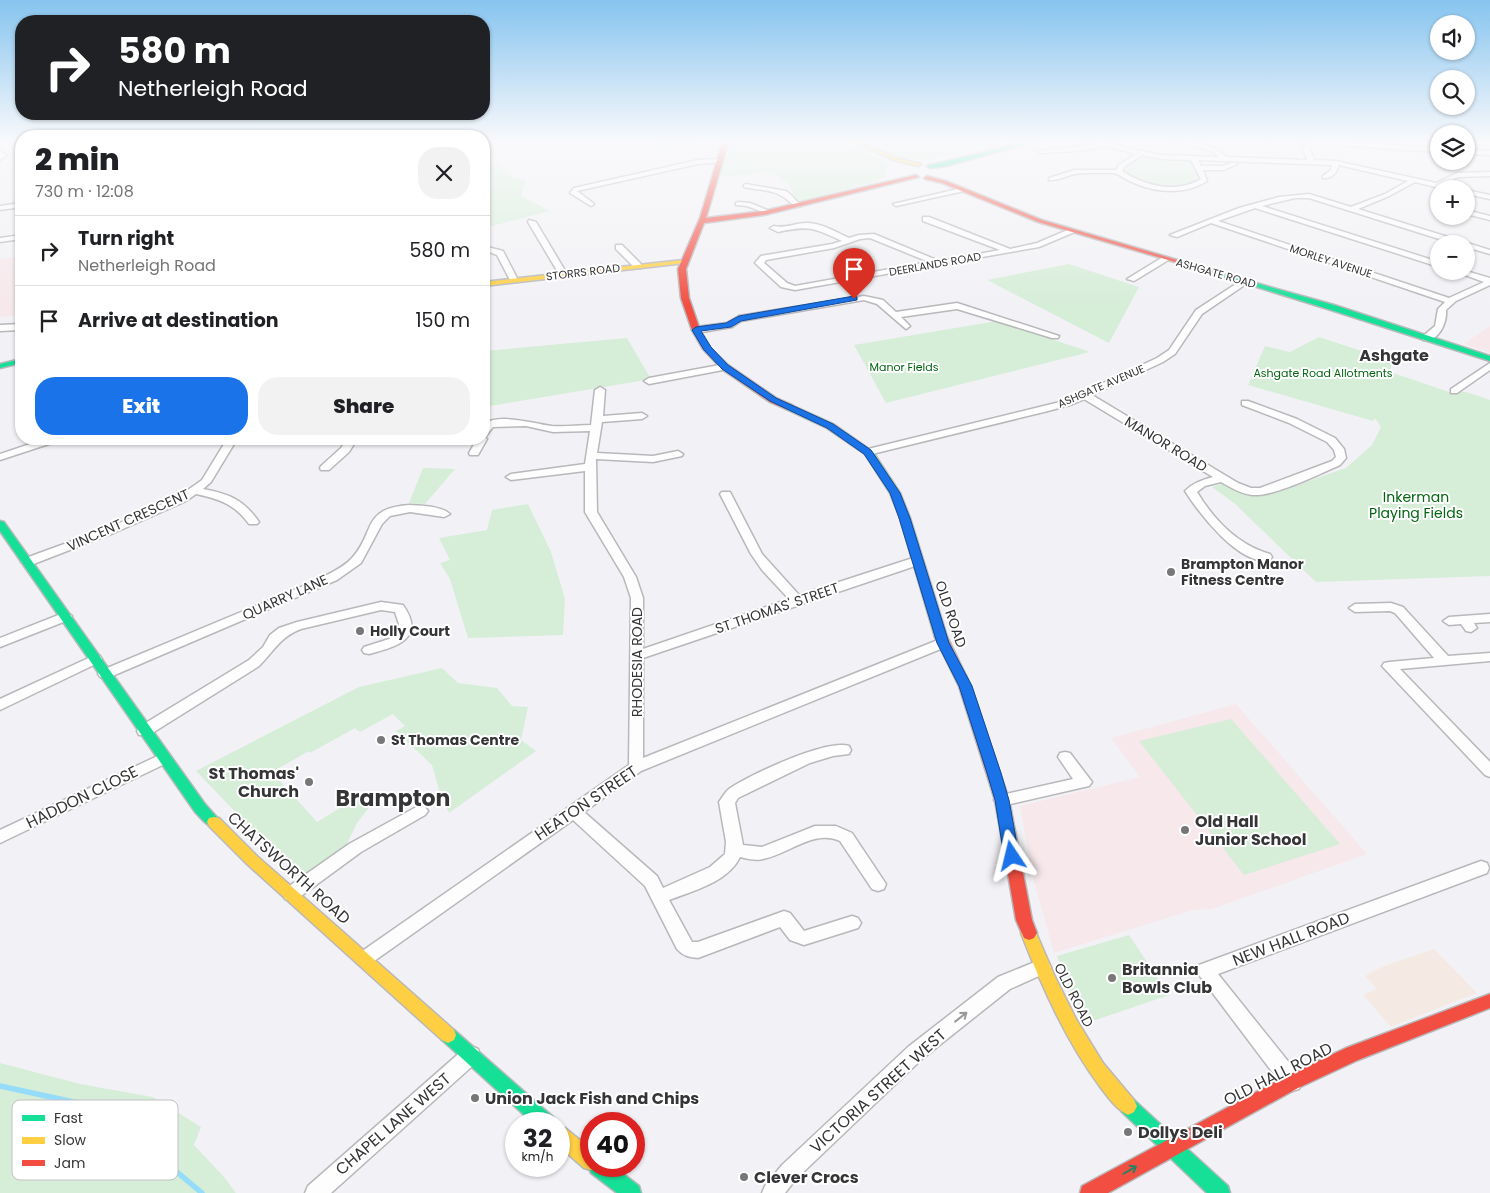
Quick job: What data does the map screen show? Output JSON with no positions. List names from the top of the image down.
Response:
{
  "streets": {
    "main road": [
      "STORRS ROAD",
      "ASHGATE ROAD",
      "OLD ROAD",
      "CHATSWORTH ROAD",
      "OLD HALL ROAD"
    ],
    "street": [
      "MORLEY AVENUE",
      "DEERLANDS ROAD",
      "ASHGATE AVENUE",
      "MANOR ROAD",
      "VINCENT CRESCENT",
      "QUARRY LANE",
      "ST THOMAS' STREET",
      "RHODESIA ROAD",
      "HADDON CLOSE",
      "HEATON STREET",
      "NEW HALL ROAD",
      "VICTORIA STREET WEST",
      "CHAPEL LANE WEST"
    ]
  },
  "crossings": [
    ["DEERLANDS ROAD", "ASHGATE ROAD"],
    ["STORRS ROAD", "OLD ROAD"],
    ["ASHGATE ROAD", "ASHGATE AVENUE"],
    ["ASHGATE AVENUE", "MANOR ROAD"],
    ["ASHGATE AVENUE", "OLD ROAD"],
    ["VINCENT CRESCENT", "CHATSWORTH ROAD"],
    ["QUARRY LANE", "CHATSWORTH ROAD"],
    ["ST THOMAS' STREET", "OLD ROAD"],
    ["ST THOMAS' STREET", "RHODESIA ROAD"],
    ["OLD ROAD", "HEATON STREET"],
    ["OLD ROAD", "OLD HALL ROAD"],
    ["OLD ROAD", "VICTORIA STREET WEST"],
    ["RHODESIA ROAD", "HEATON STREET"],
    ["HADDON CLOSE", "CHATSWORTH ROAD"],
    ["HEATON STREET", "CHATSWORTH ROAD"],
    ["CHATSWORTH ROAD", "CHAPEL LANE WEST"],
    ["NEW HALL ROAD", "OLD HALL ROAD"]
  ],
  "one_way": ["VICTORIA STREET WEST"],
  "districts": ["Ashgate", "Brampton"],
  "parks": ["Manor Fields", "Ashgate Road Allotments", "Inkerman Playing Fields"],
  "places": [
    "Brampton Manor Fitness Centre",
    "Holly Court",
    "St Thomas Centre",
    "St Thomas' Church",
    "Old Hall Junior School",
    "Britannia Bowls Club",
    "Union Jack Fish and Chips",
    "Dollys Deli",
    "Clever Crocs"
  ],
  "legend": ["Fast", "Slow", "Jam"],
  "page": {
    "map_buttons": ["+", "−"],
    "turn": ["580 m", "Netherleigh Road"],
    "heading": ["2 min", "730 m · 12:08"],
    "list": [
      {
        "name": "Turn right",
        "note": "Netherleigh Road",
        "value": "580 m"
      },
      {
        "name": "Arrive at destination",
        "value": "150 m"
      }
    ],
    "buttons": ["Exit", "Share"],
    "speed": "32 km/h",
    "limit": "40"
  }
}
